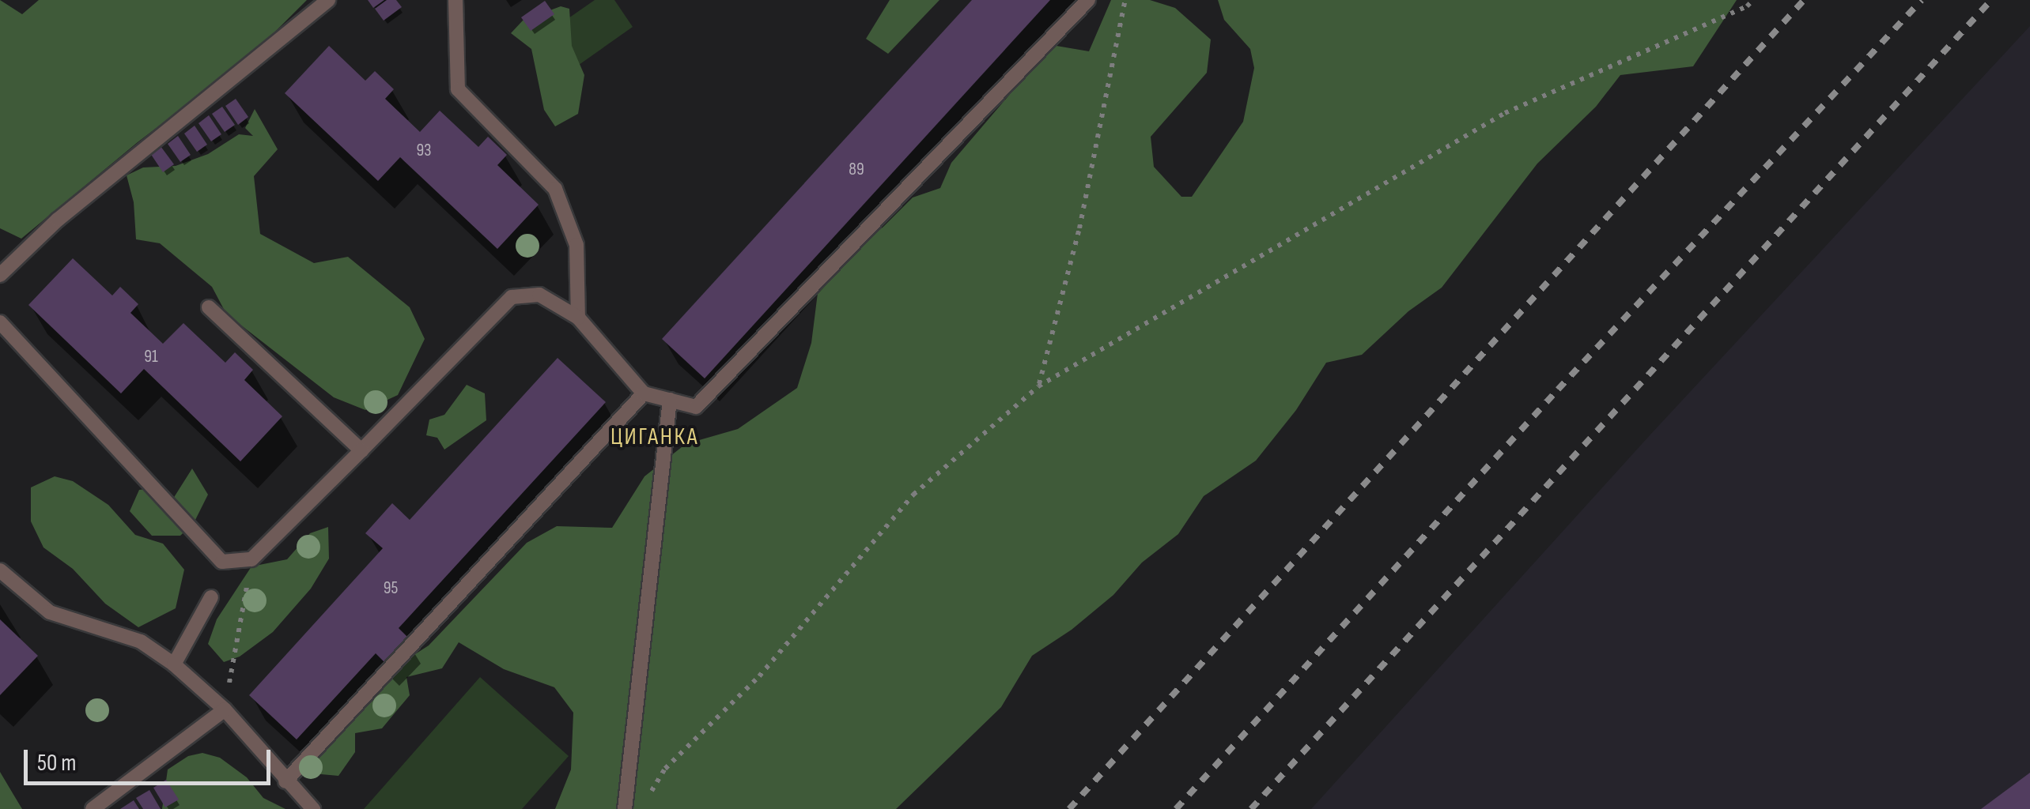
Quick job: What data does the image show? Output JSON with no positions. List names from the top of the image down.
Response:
{
  "districts": ["ЦИГАНКА"],
  "house_numbers": [
    "93",
    "89",
    "91",
    "95"
  ],
  "scale_bar": "50 m"
}
